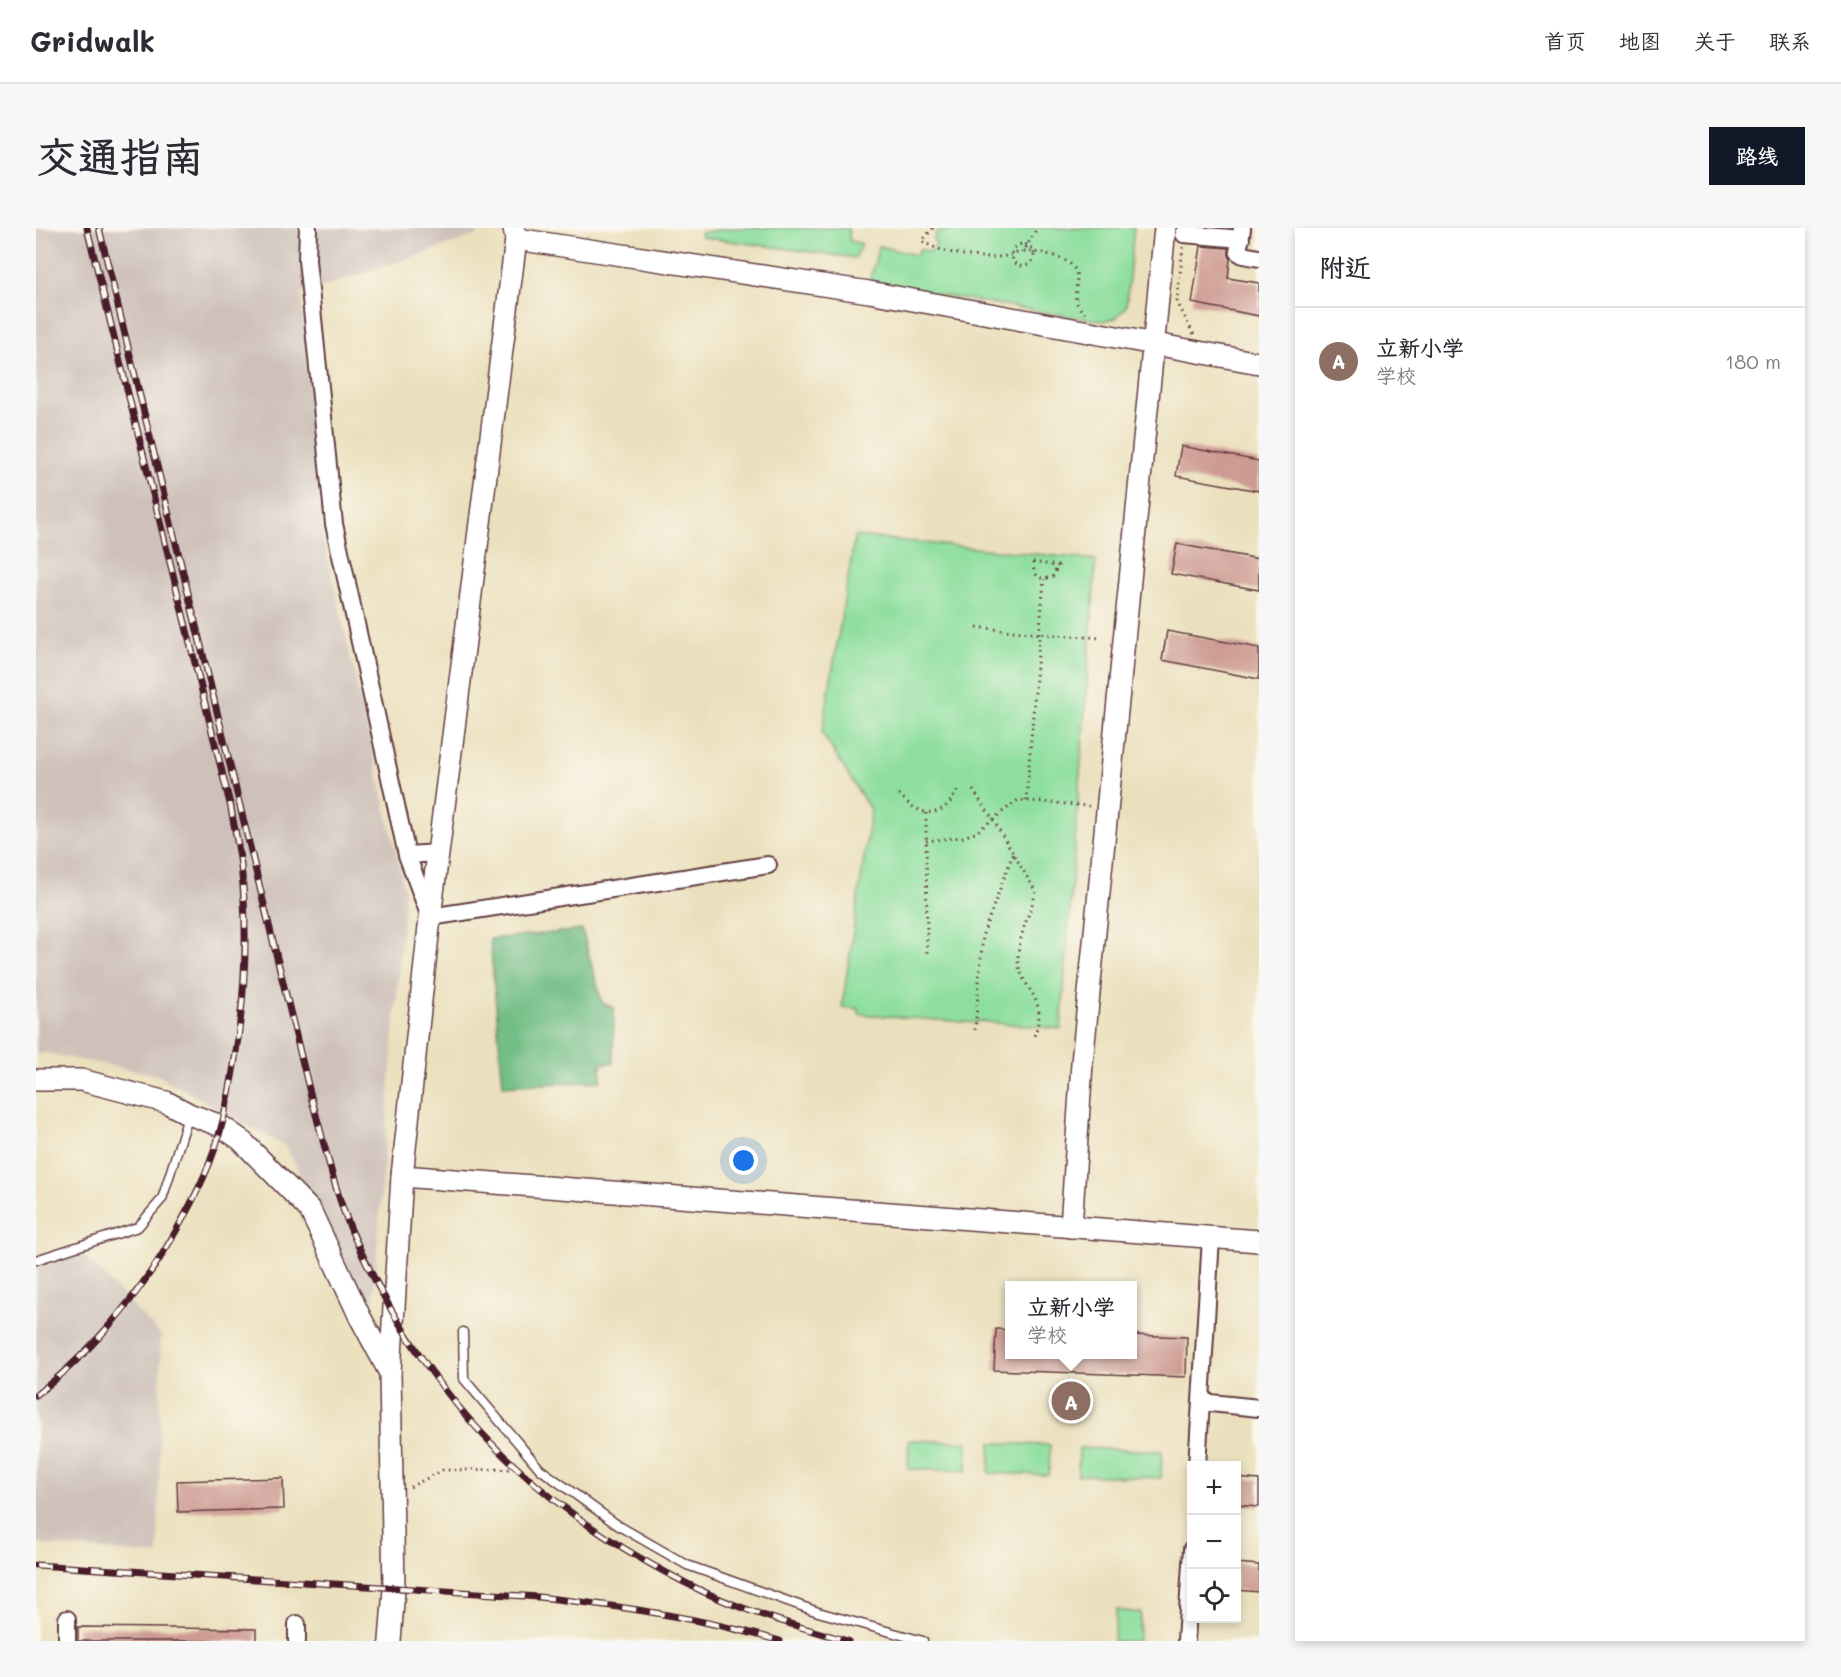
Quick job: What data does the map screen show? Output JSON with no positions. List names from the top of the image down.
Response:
{
  "page": {
    "header": "Gridwalk",
    "nav": [
      "首页",
      "地图",
      "关于",
      "联系"
    ],
    "buttons": "路线",
    "title": "交通指南",
    "heading": "附近",
    "list": [
      {
        "mark": "A",
        "name": "立新小学",
        "note": "学校",
        "value": "180 m"
      }
    ],
    "popup": ["立新小学", "学校"],
    "pins": "A",
    "map_buttons": ["+", "−"]
  }
}
